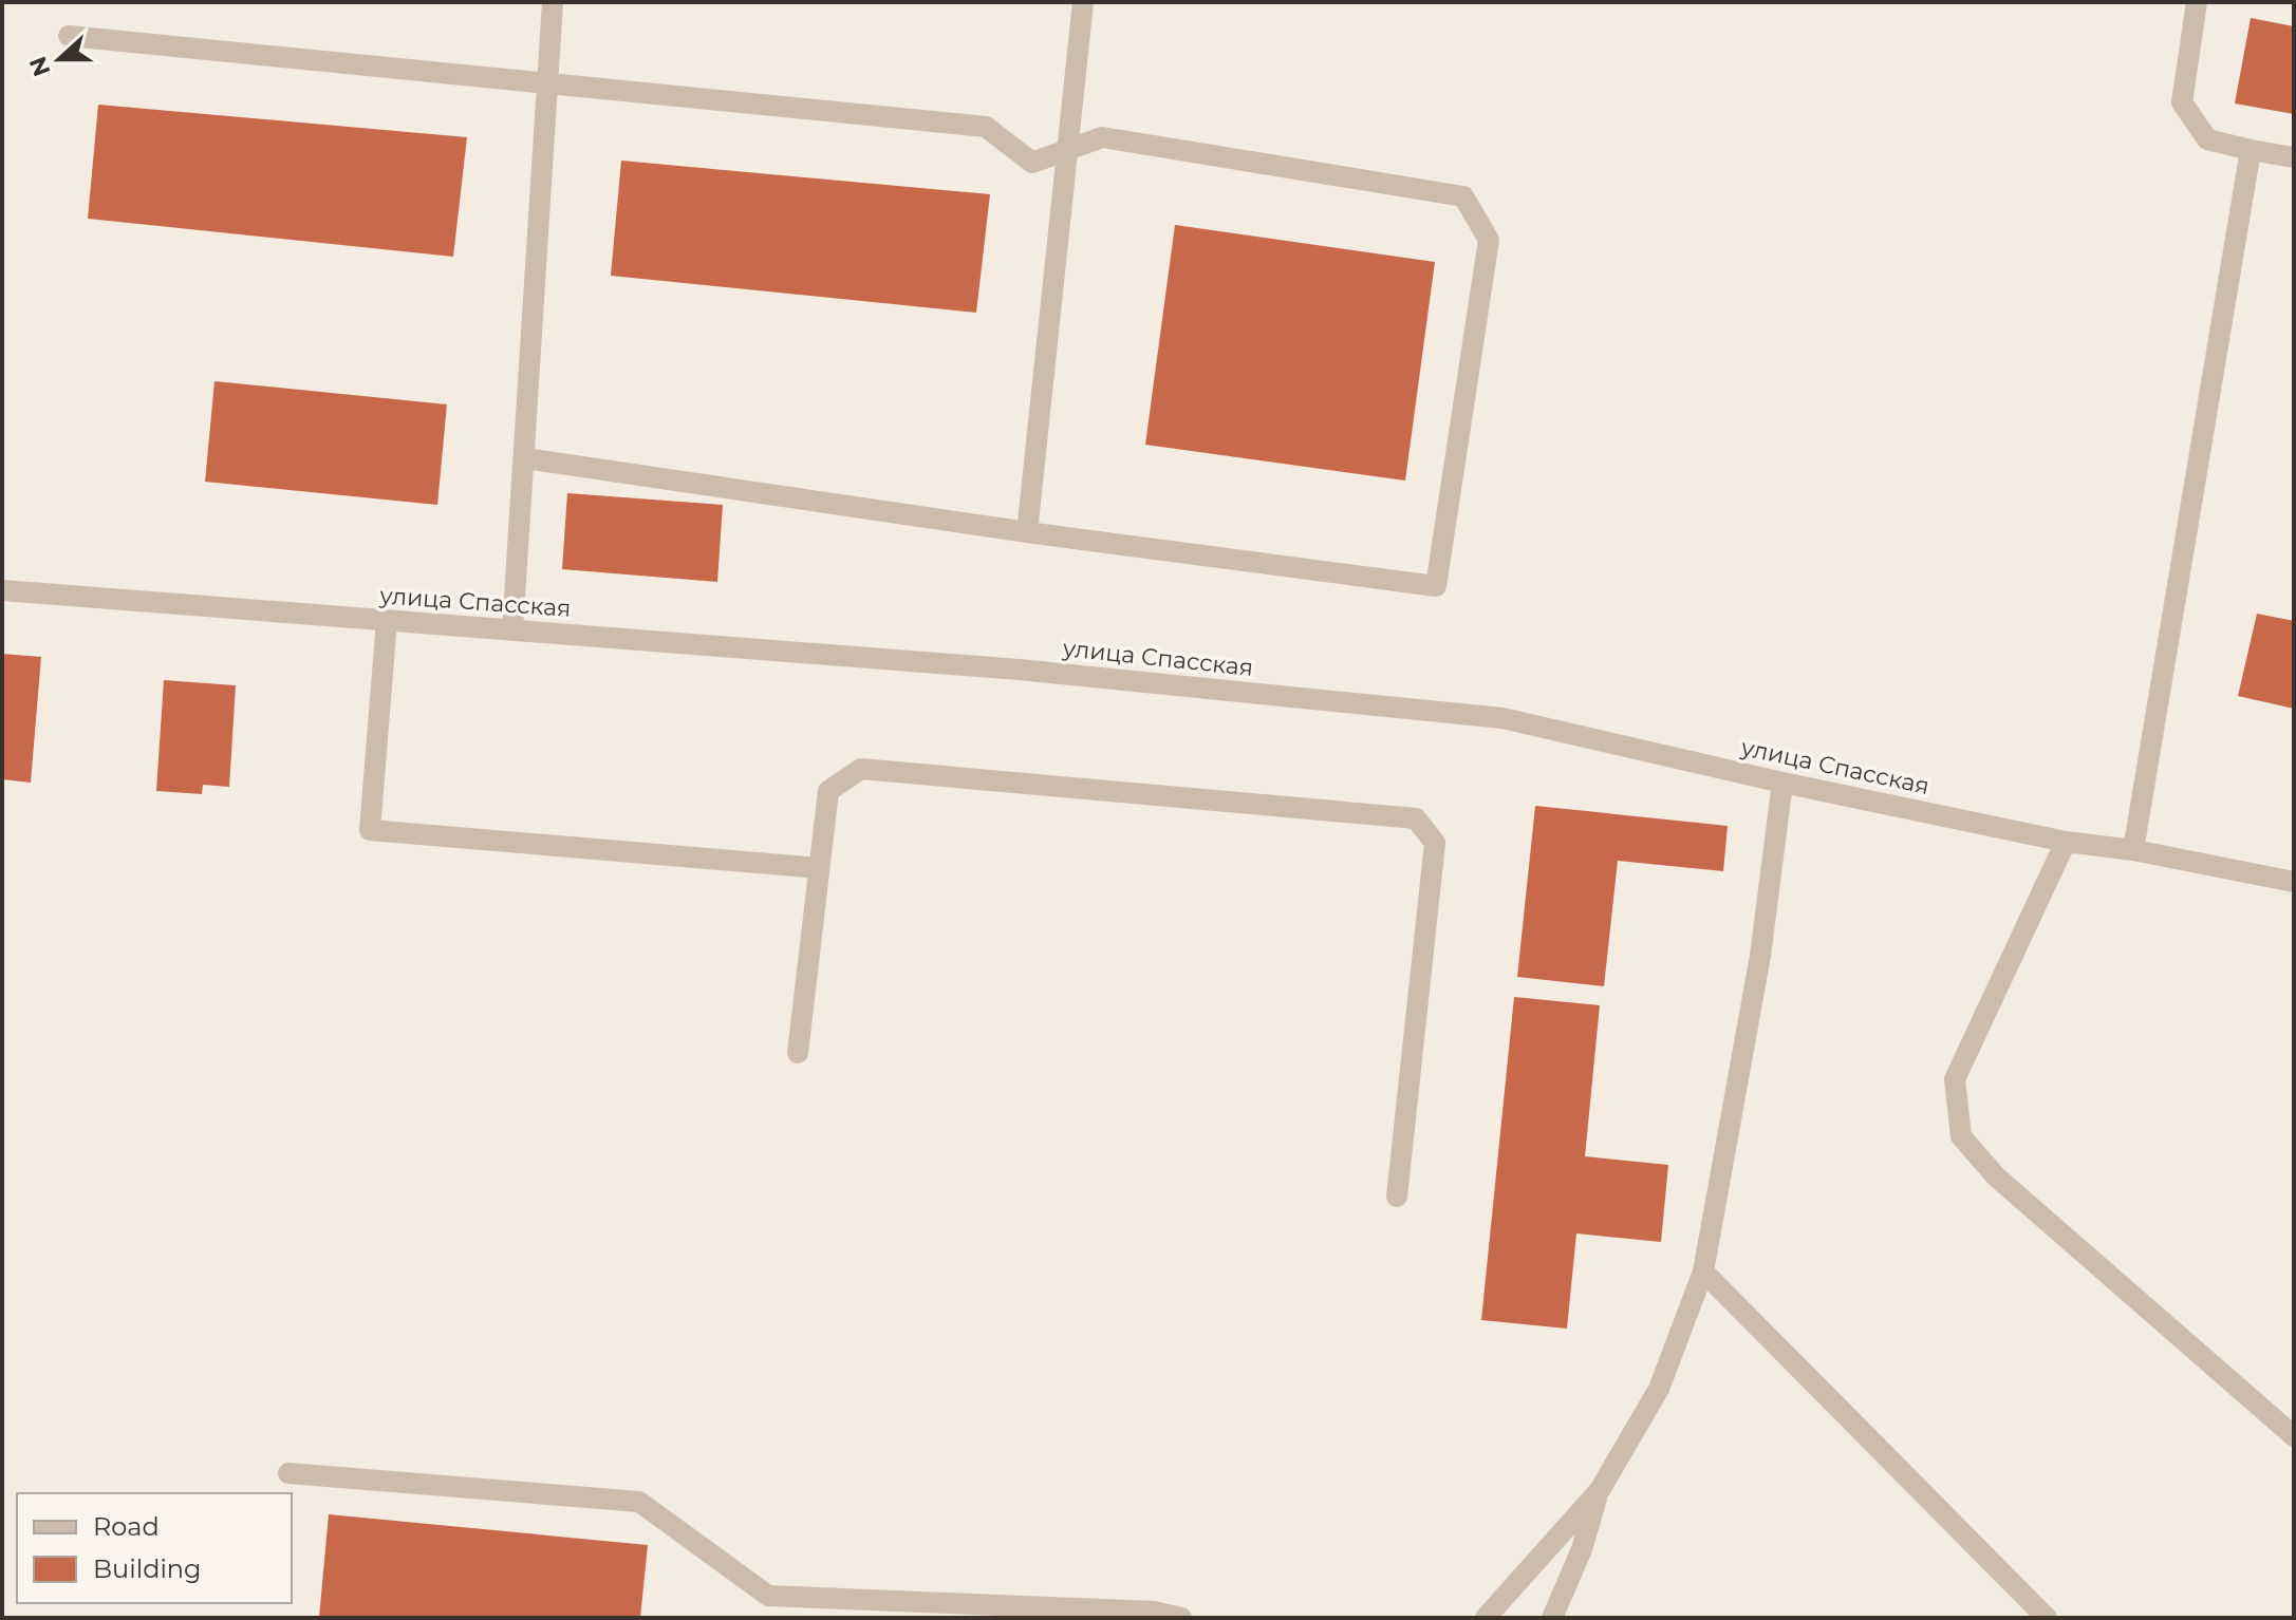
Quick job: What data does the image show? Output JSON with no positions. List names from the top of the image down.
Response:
{
  "streets": {
    "street": ["улица Спасская"]
  },
  "legend": ["Road", "Building"],
  "north": "left"
}
